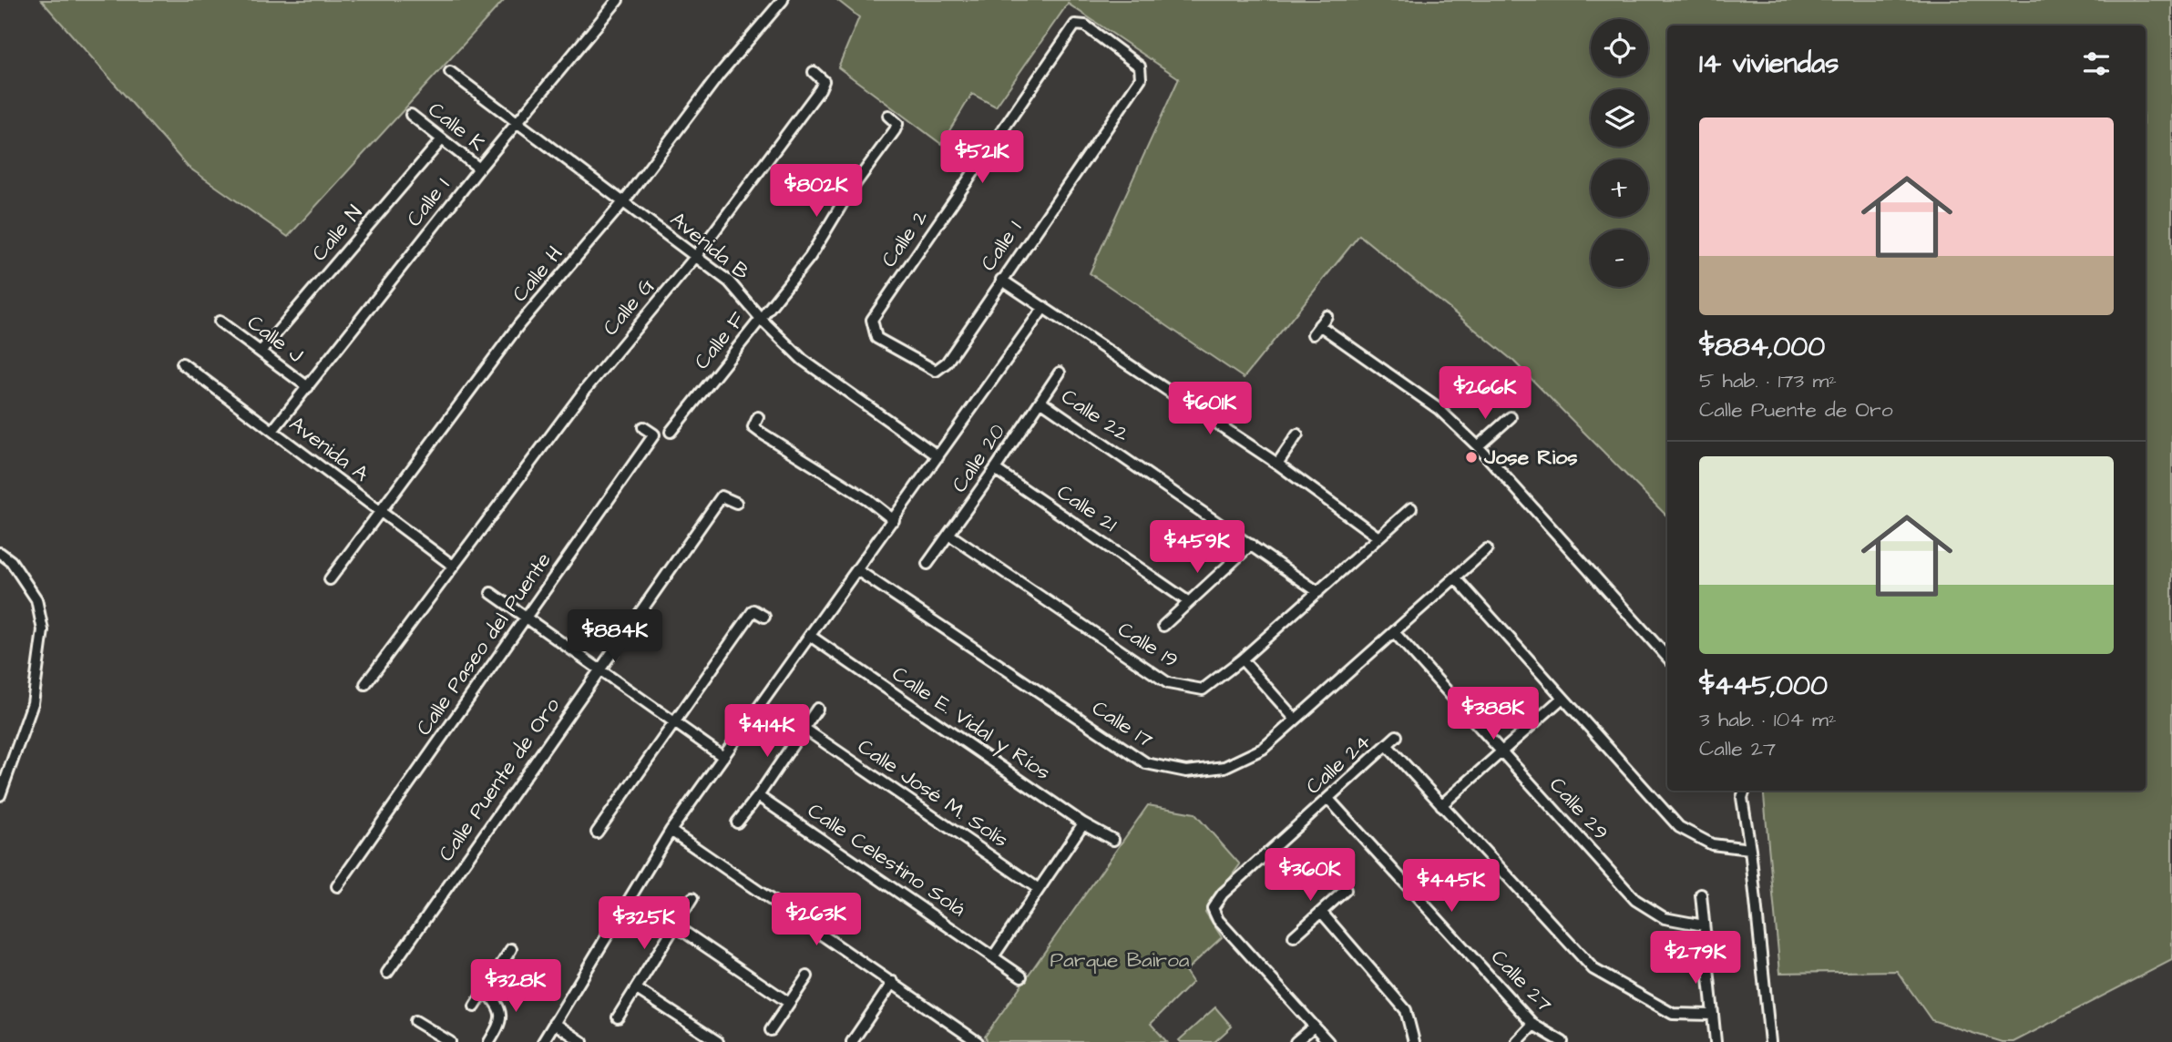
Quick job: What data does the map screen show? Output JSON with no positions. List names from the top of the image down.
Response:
{
  "streets": {
    "street": [
      "Calle K",
      "Calle I",
      "Calle N",
      "Calle 2",
      "Avenida B",
      "Calle 1",
      "Calle H",
      "Calle G",
      "Calle J",
      "Calle F",
      "Calle 22",
      "Avenida A",
      "Calle 20",
      "Calle 21",
      "Calle Paseo del Puente",
      "Calle 19",
      "Calle E. Vidal y Ríos",
      "Calle 17",
      "Calle 24",
      "Calle Puente de Oro",
      "Calle José M. Solís",
      "Calle 29",
      "Calle Celestino Solá",
      "Calle 27"
    ]
  },
  "crossings": [
    ["Calle K", "Calle I"],
    ["Calle K", "Calle N"],
    ["Calle I", "Avenida B"],
    ["Calle I", "Calle J"],
    ["Calle I", "Avenida A"],
    ["Calle N", "Calle J"],
    ["Calle 2", "Calle 1"],
    ["Avenida B", "Calle H"],
    ["Avenida B", "Calle G"],
    ["Avenida B", "Calle F"],
    ["Calle H", "Avenida A"],
    ["Calle G", "Avenida A"],
    ["Calle 22", "Calle 20"],
    ["Calle 22", "Calle 19"],
    ["Calle 20", "Calle 21"],
    ["Calle 20", "Calle 19"],
    ["Calle 17", "Calle 29"],
    ["Calle 24", "Calle 27"]
  ],
  "parks": ["Parque Bairoa"],
  "places": ["Jose Rios"],
  "page": {
    "map_buttons": ["+", "−"],
    "heading": "14 viviendas",
    "list": [
      {
        "name": "$884,000",
        "note": "5 hab. · 173 m² · Calle Puente de Oro"
      },
      {
        "name": "$445,000",
        "note": "3 hab. · 104 m² · Calle 27"
      }
    ],
    "price": [
      "$521K",
      "$802K",
      "$266K",
      "$601K",
      "$459K",
      "$884K",
      "$388K",
      "$414K",
      "$360K",
      "$445K",
      "$263K",
      "$325K",
      "$279K",
      "$328K"
    ]
  }
}
